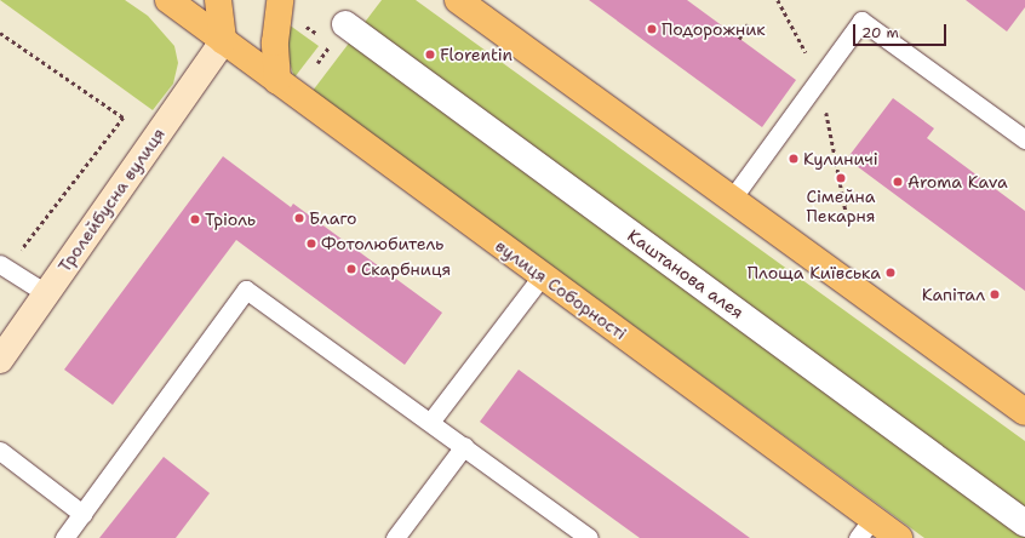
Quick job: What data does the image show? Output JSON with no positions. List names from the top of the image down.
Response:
{
  "streets": {
    "main road": ["Тролейбусна вулиця", "вулиця Соборності"],
    "street": ["Каштанова алея"]
  },
  "crossings": [
    ["Тролейбусна вулиця", "вулиця Соборності"]
  ],
  "places": [
    "Подорожник",
    "Florentin",
    "Кулиничі",
    "Сімейна Пекарня",
    "Aroma Kava",
    "Благо",
    "Тріоль",
    "Фотолюбитель",
    "Скарбниця",
    "Площа Київська",
    "Капітал"
  ],
  "scale_bar": "20 m"
}
